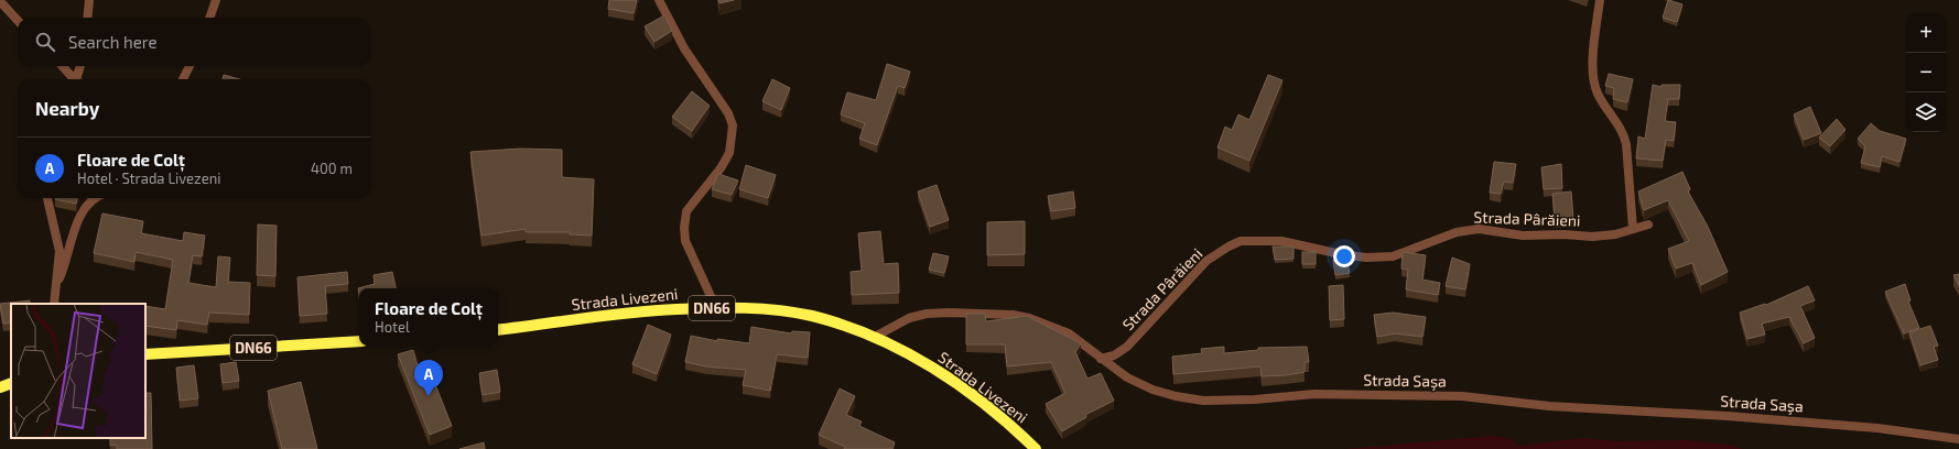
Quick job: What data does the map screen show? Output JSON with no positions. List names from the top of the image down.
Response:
{
  "streets": {
    "main road": ["Strada Livezeni", "DN66"],
    "street": ["Strada Pârăieni", "Strada Saşa"]
  },
  "crossings": [
    ["Strada Pârăieni", "Strada Saşa"],
    ["Strada Livezeni", "Strada Saşa"]
  ],
  "page": {
    "map_buttons": ["+", "−"],
    "search": "Search here",
    "heading": "Nearby",
    "list": [
      {
        "mark": "A",
        "name": "Floare de Colț",
        "note": "Hotel · Strada Livezeni",
        "value": "400 m"
      }
    ],
    "popup": ["Floare de Colț", "Hotel"],
    "pins": "A"
  }
}
